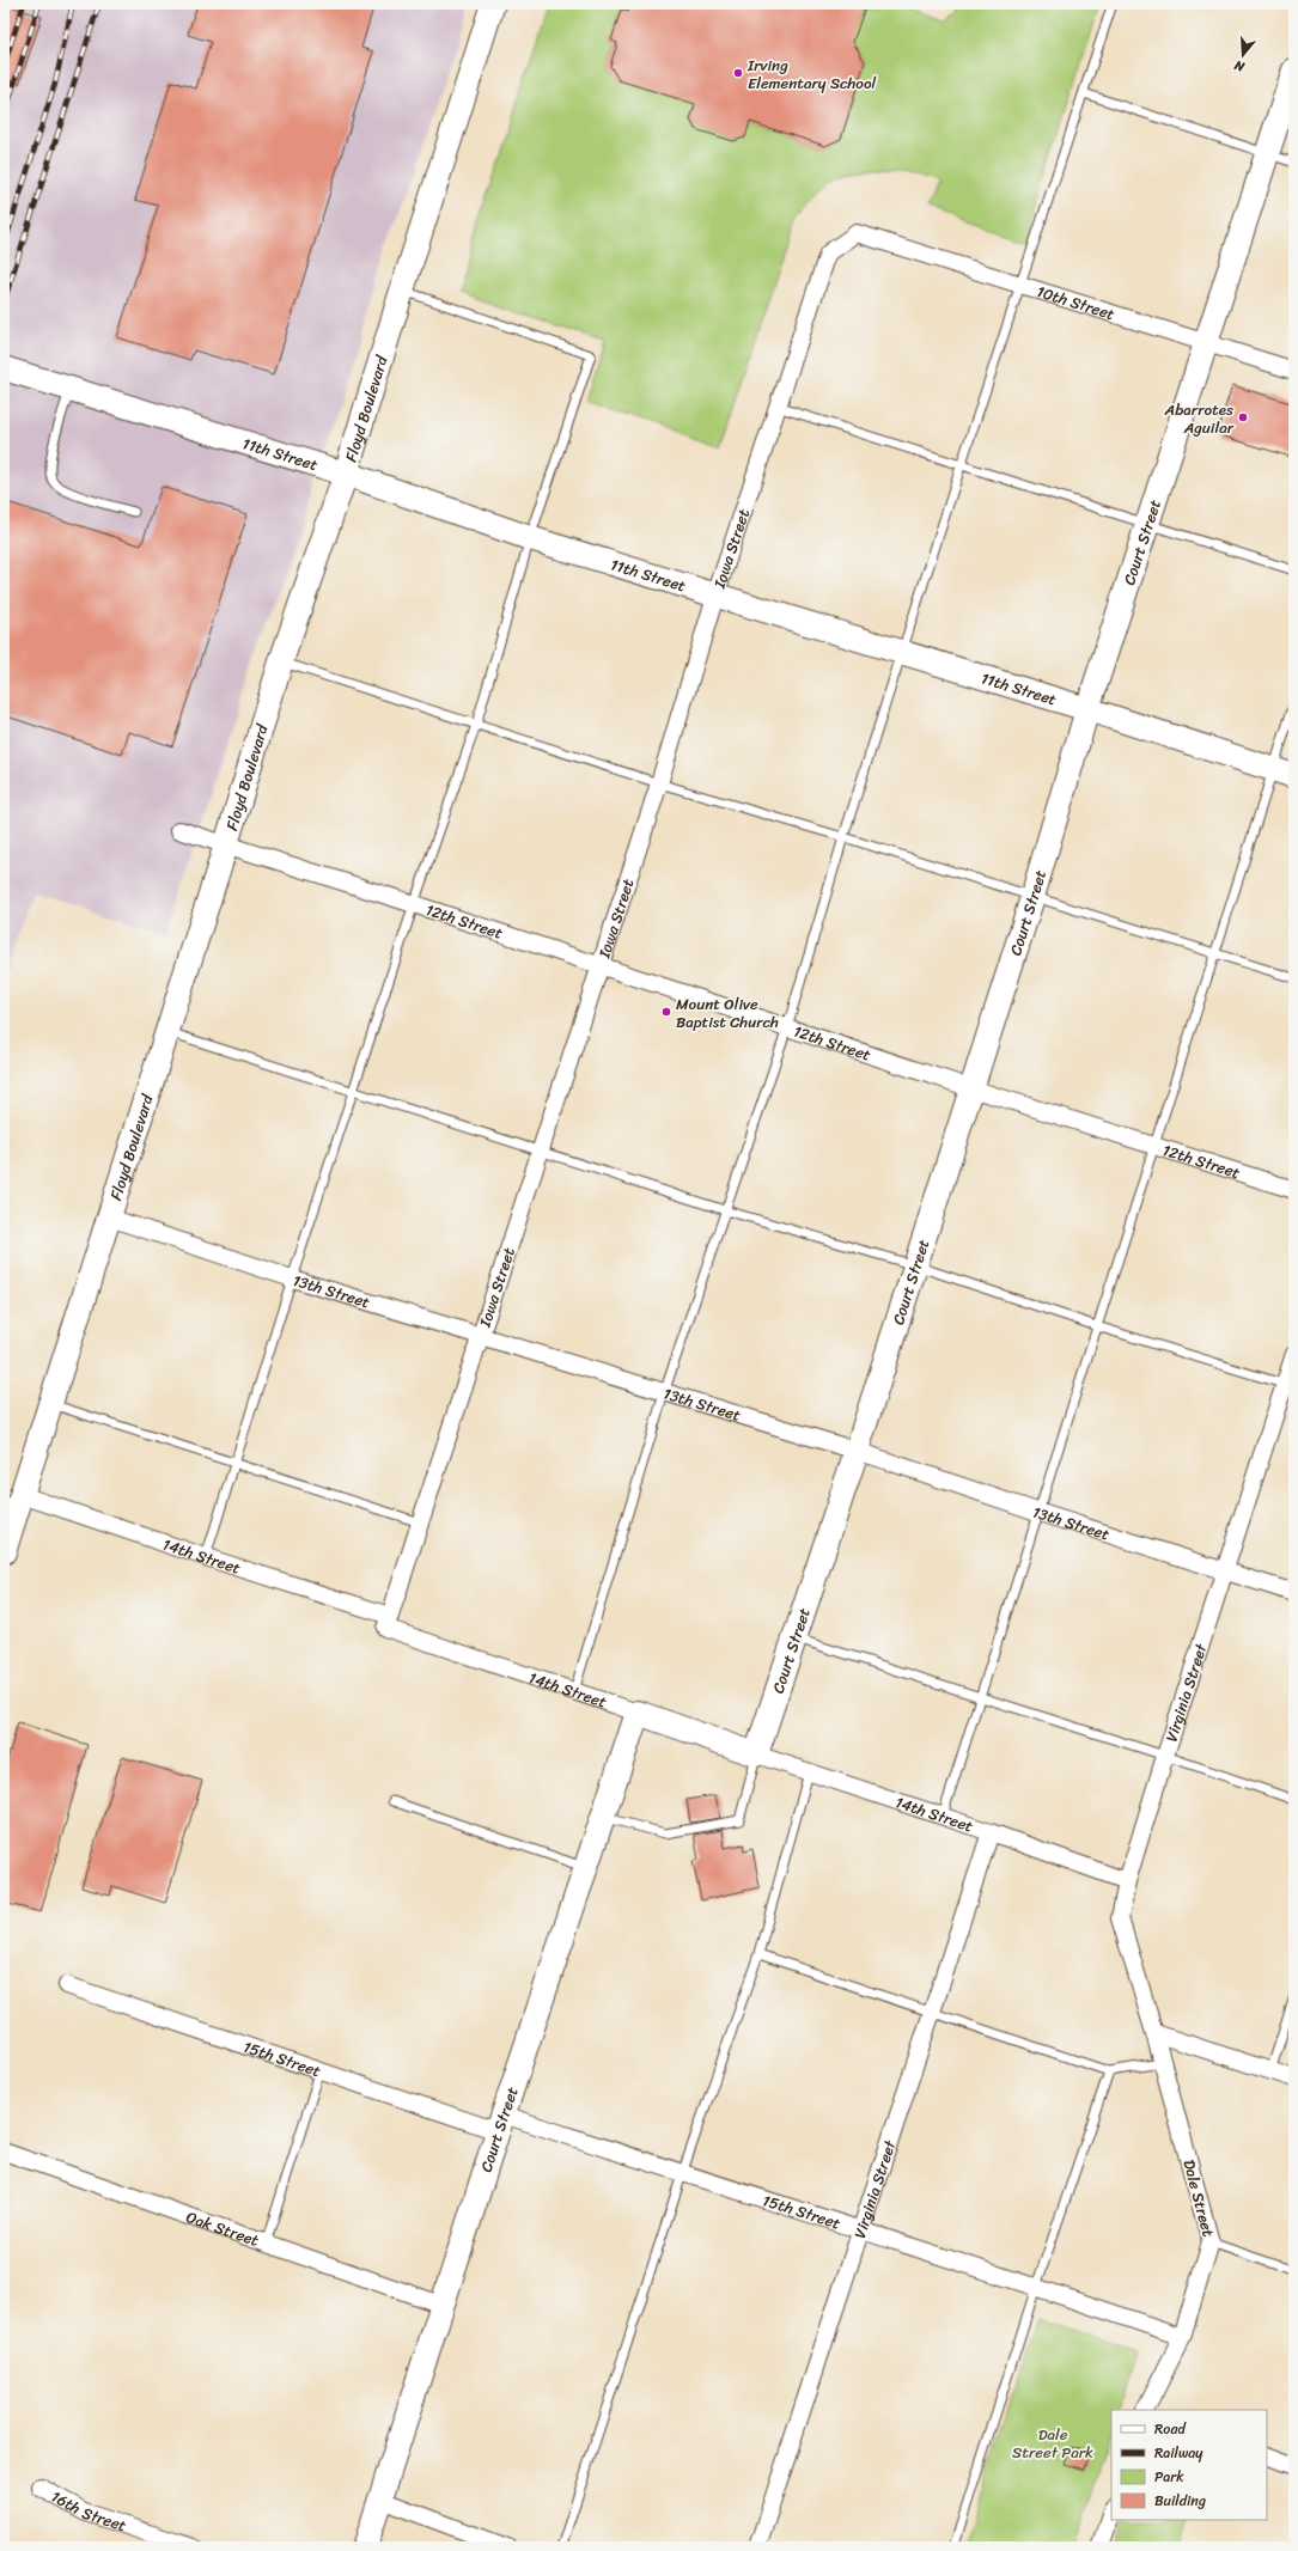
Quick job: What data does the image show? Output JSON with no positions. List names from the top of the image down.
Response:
{
  "streets": {
    "main road": [
      "Floyd Boulevard",
      "11th Street",
      "Court Street",
      "14th Street"
    ],
    "street": [
      "10th Street",
      "Iowa Street",
      "12th Street",
      "13th Street",
      "Virginia Street",
      "15th Street",
      "Dale Street",
      "Oak Street",
      "16th Street"
    ]
  },
  "crossings": [
    ["10th Street", "Court Street"],
    ["10th Street", "Iowa Street"],
    ["Floyd Boulevard", "11th Street"],
    ["Floyd Boulevard", "12th Street"],
    ["Floyd Boulevard", "13th Street"],
    ["Floyd Boulevard", "14th Street"],
    ["11th Street", "Court Street"],
    ["11th Street", "Iowa Street"],
    ["Court Street", "12th Street"],
    ["Court Street", "13th Street"],
    ["Court Street", "14th Street"],
    ["Court Street", "15th Street"],
    ["Court Street", "Oak Street"],
    ["Iowa Street", "12th Street"],
    ["Iowa Street", "13th Street"],
    ["Iowa Street", "14th Street"],
    ["13th Street", "Virginia Street"],
    ["14th Street", "Virginia Street"],
    ["Virginia Street", "15th Street"],
    ["Virginia Street", "Dale Street"],
    ["15th Street", "Dale Street"]
  ],
  "parks": ["Dale Street Park"],
  "places": ["Irving Elementary School", "Abarrotes Aguilar", "Mount Olive Baptist Church"],
  "legend": [
    "Road",
    "Railway",
    "Park",
    "Building"
  ],
  "north": "bottom"
}
